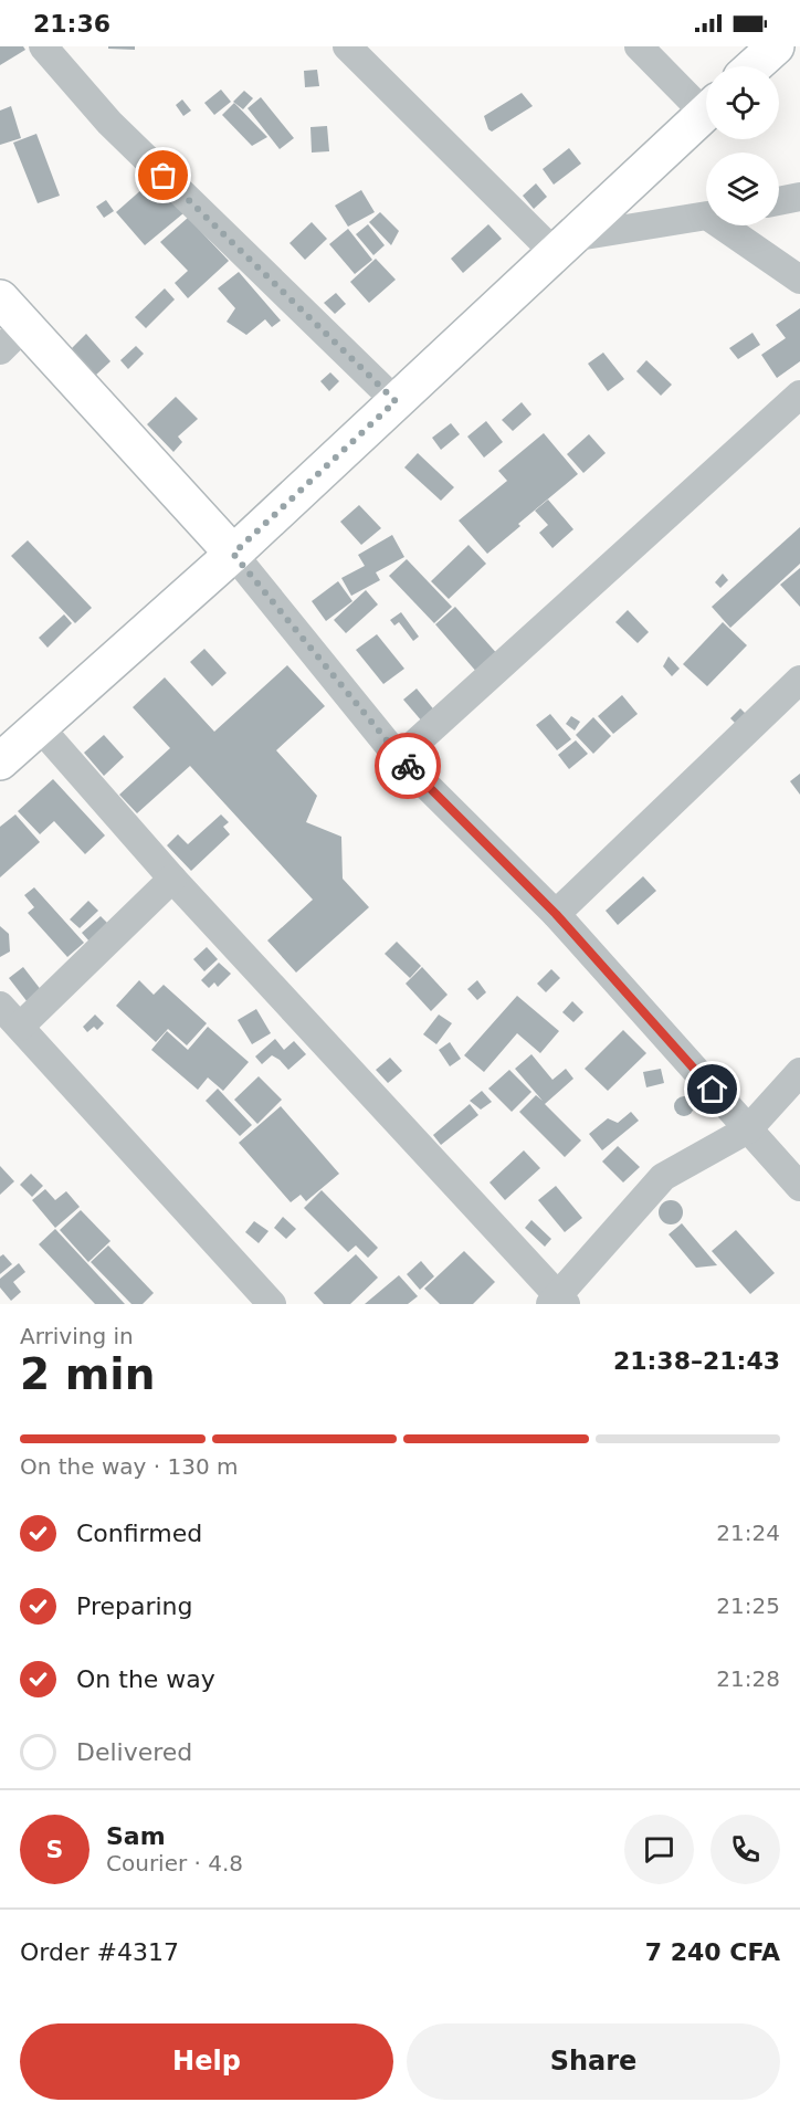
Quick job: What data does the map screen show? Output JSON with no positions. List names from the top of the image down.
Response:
{
  "page": {
    "status": "21:36",
    "heading": ["2 min", "Arriving in", "21:38–21:43"],
    "panel": [
      "Sam",
      "Courier · 4.8",
      "Order #4317",
      "7 240 CFA"
    ],
    "bar": "On the way · 130 m",
    "list": [
      ["Confirmed", "21:24"],
      ["Preparing", "21:25"],
      ["On the way", "21:28"],
      "Delivered"
    ],
    "round": "S",
    "buttons": ["Help", "Share"]
  }
}
